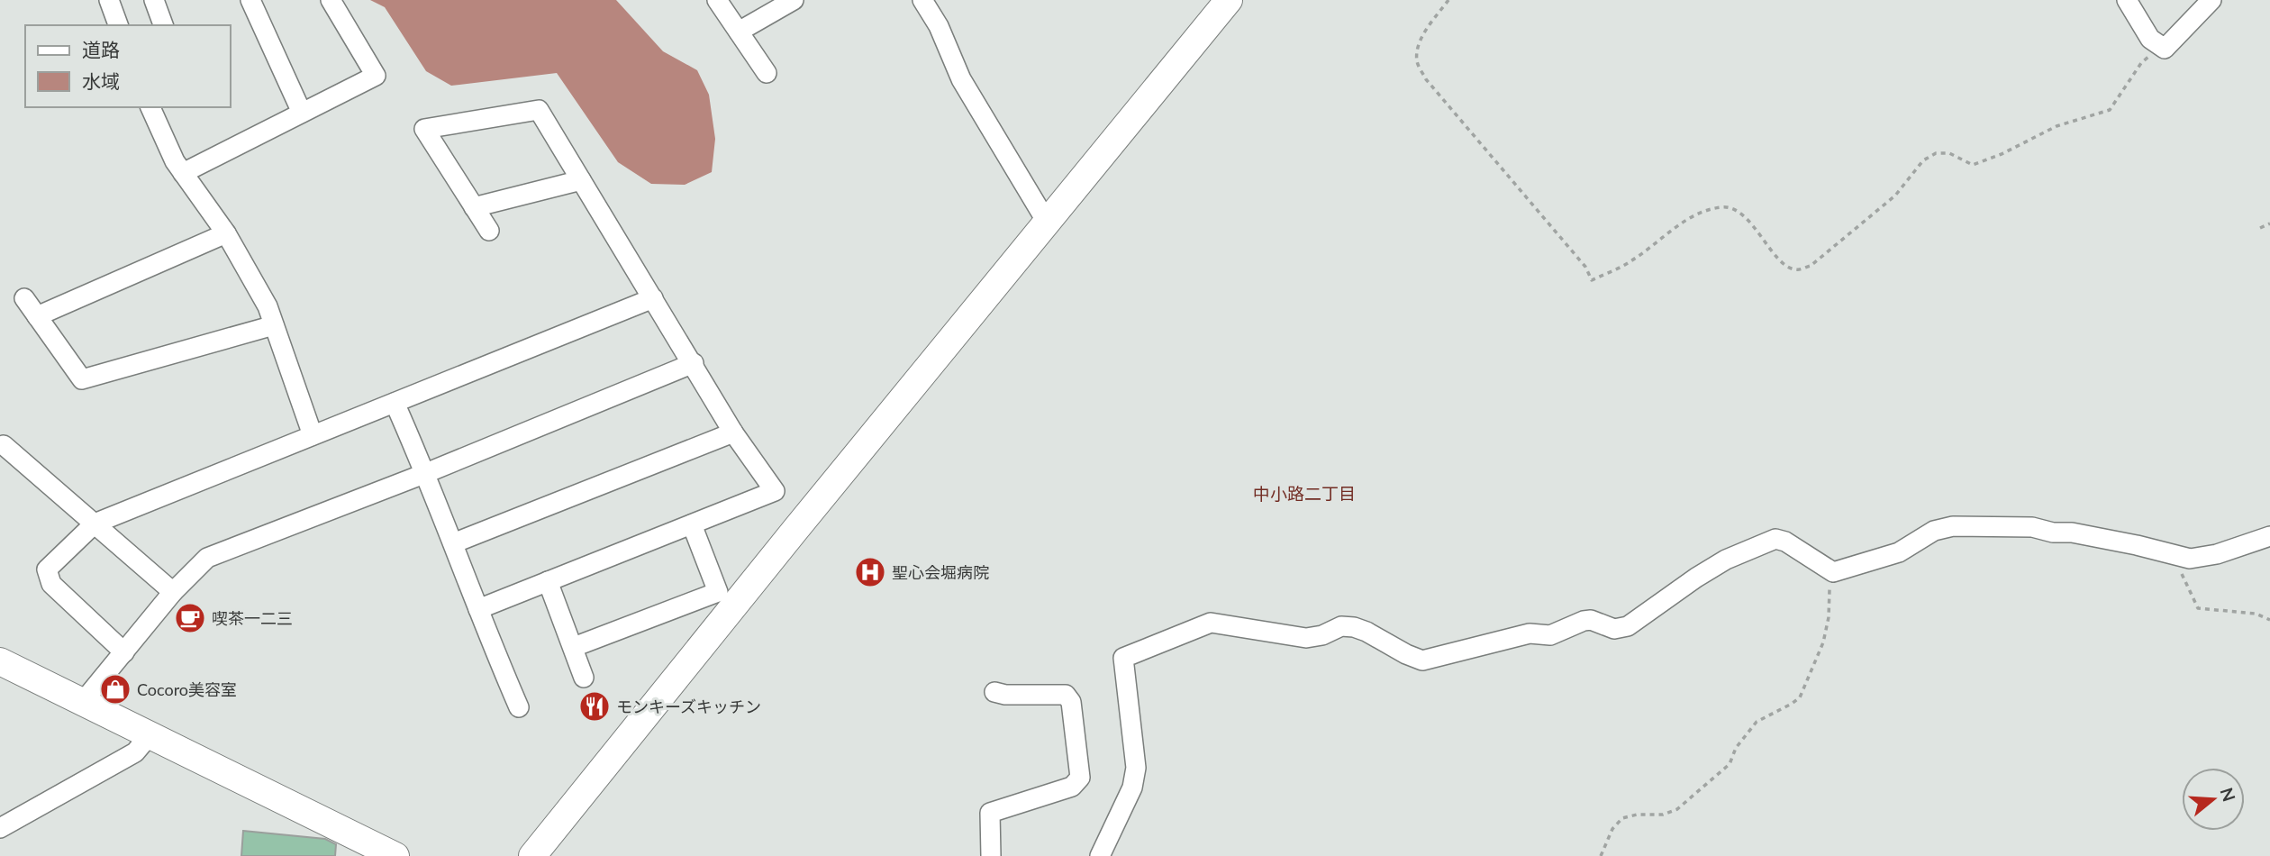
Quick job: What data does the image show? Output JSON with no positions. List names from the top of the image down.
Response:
{
  "districts": ["中小路二丁目"],
  "places": {
    "hospital": ["聖心会堀病院"],
    "cafe": ["喫茶一二三"],
    "shop": ["Cocoro美容室"],
    "restaurant": ["モンキーズキッチン"]
  },
  "legend": ["道路", "水域"],
  "north": "right"
}
